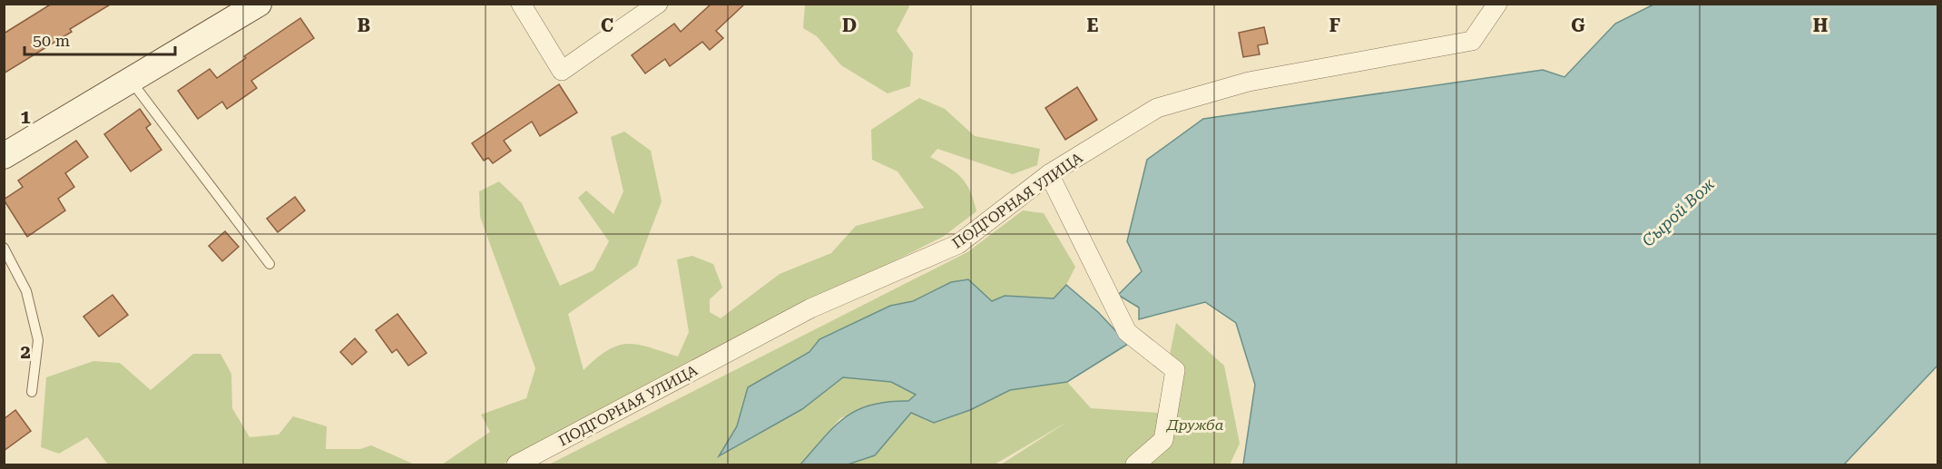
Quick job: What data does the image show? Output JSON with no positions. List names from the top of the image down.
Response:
{
  "streets": {
    "street": ["ПОДГОРНАЯ УЛИЦА"]
  },
  "water": ["Сырой Вож"],
  "parks": ["Дружба"],
  "scale_bar": "50 m",
  "grid": {
    "columns": [
      "B",
      "C",
      "D",
      "E",
      "F",
      "G",
      "H"
    ],
    "rows": ["1", "2"]
  }
}
